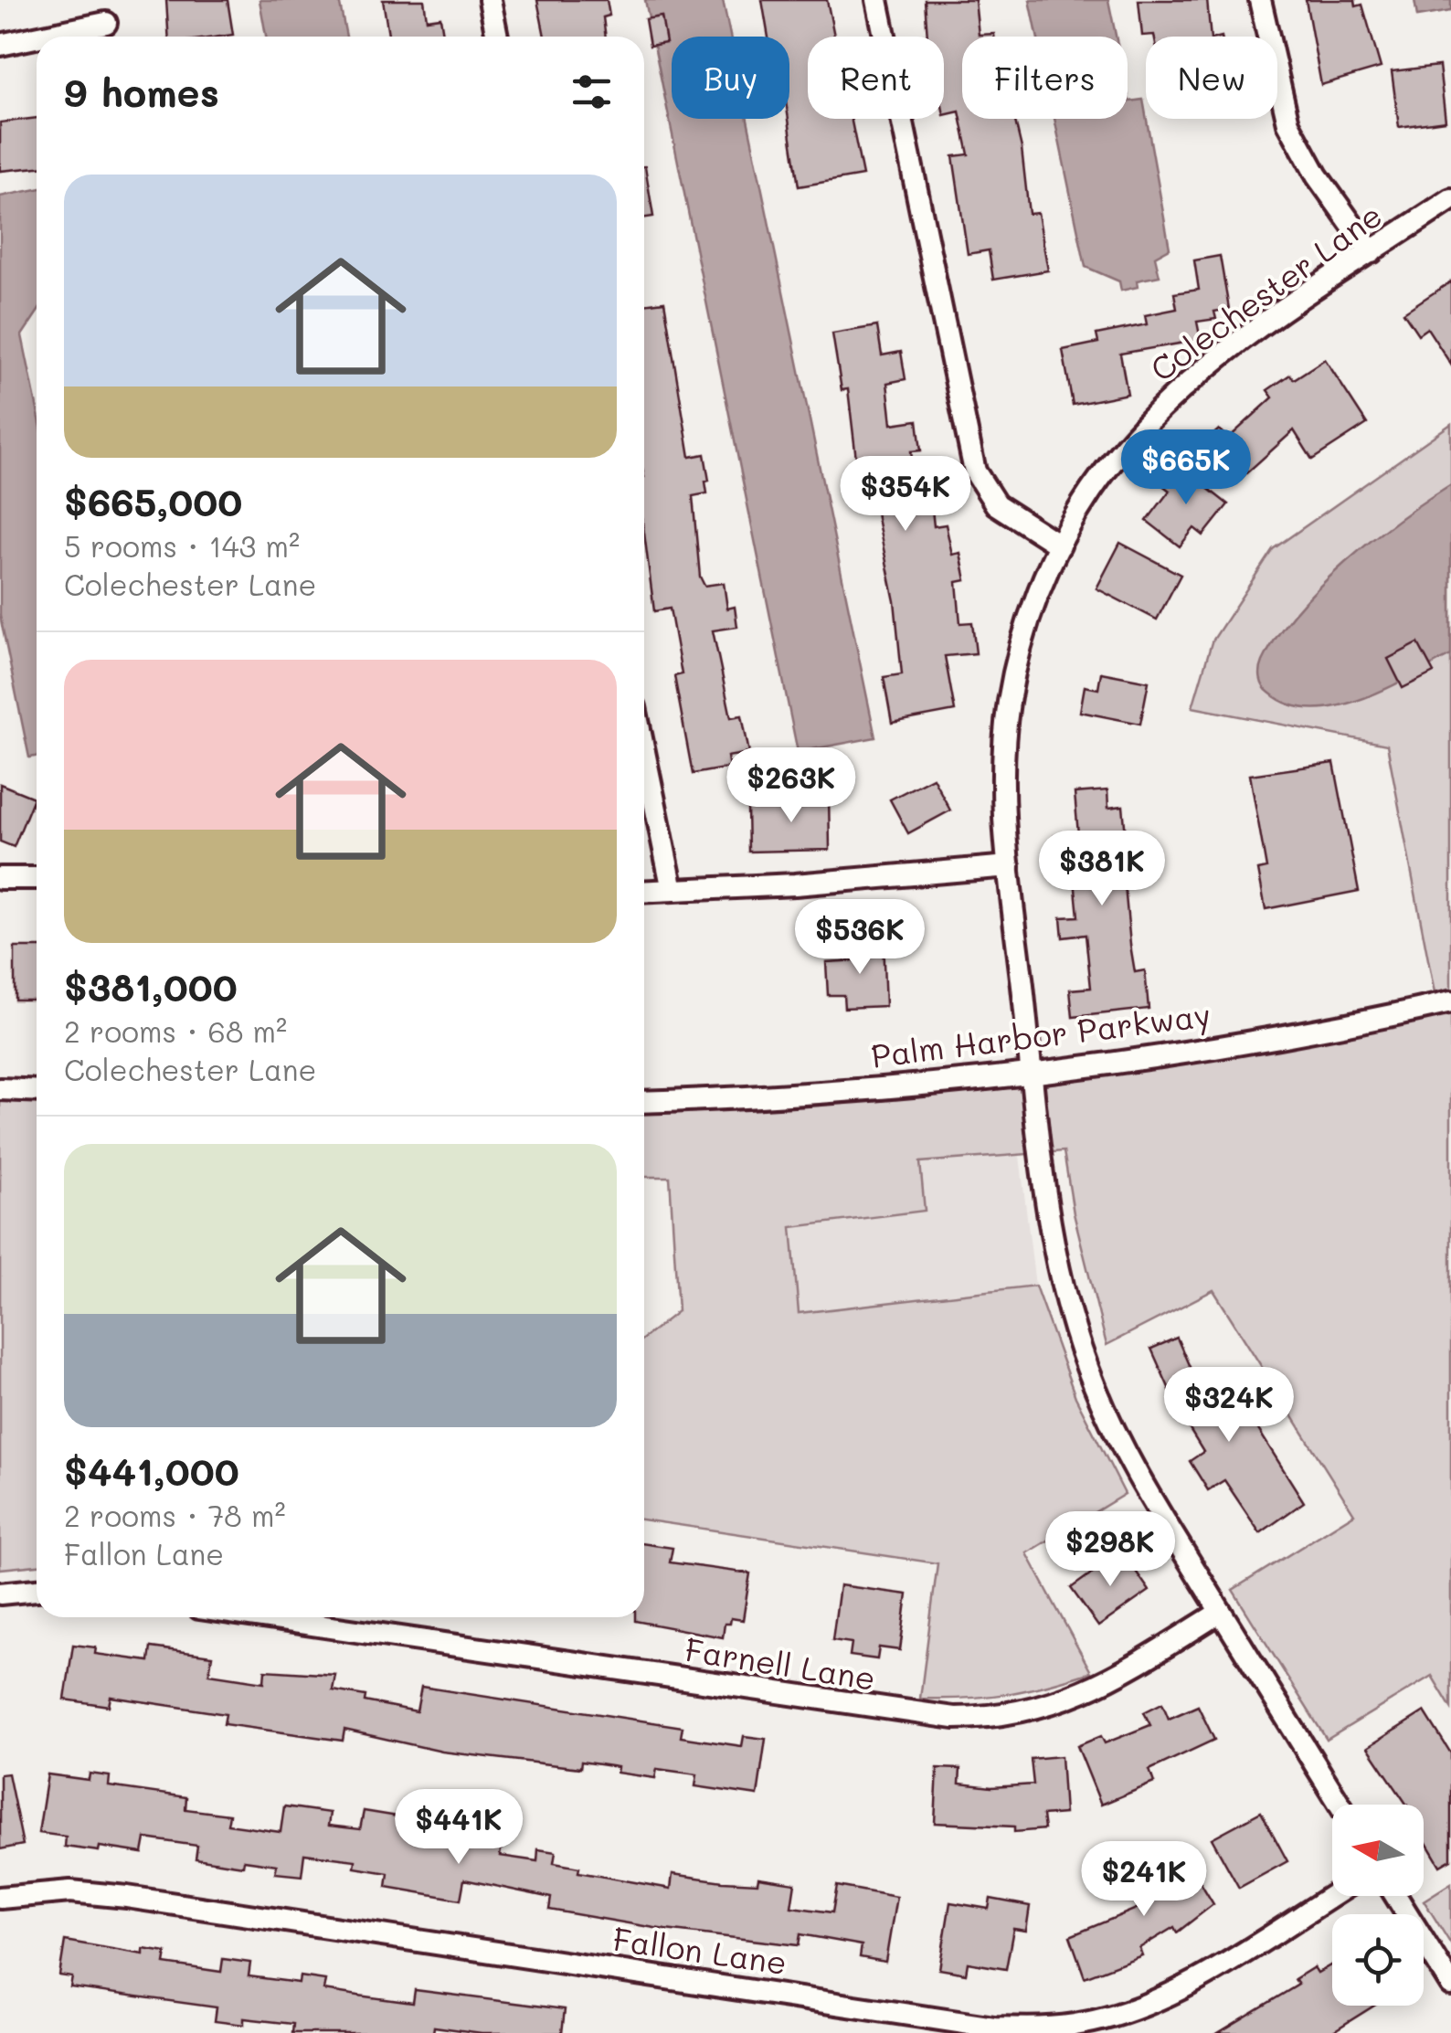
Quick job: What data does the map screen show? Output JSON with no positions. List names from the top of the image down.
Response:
{
  "streets": {
    "street": [
      "Colechester Lane",
      "Palm Harbor Parkway",
      "Farnell Lane",
      "Fallon Lane"
    ]
  },
  "crossings": [
    ["Colechester Lane", "Palm Harbor Parkway"],
    ["Colechester Lane", "Farnell Lane"]
  ],
  "north": "left",
  "page": {
    "chip": [
      "Buy",
      "Rent",
      "Filters",
      "New"
    ],
    "heading": "9 homes",
    "list": [
      {
        "name": "$665,000",
        "note": "5 rooms · 143 m² · Colechester Lane"
      },
      {
        "name": "$381,000",
        "note": "2 rooms · 68 m² · Colechester Lane"
      },
      {
        "name": "$441,000",
        "note": "2 rooms · 78 m² · Fallon Lane"
      }
    ],
    "price": [
      "$665K",
      "$354K",
      "$263K",
      "$381K",
      "$536K",
      "$324K",
      "$298K",
      "$441K",
      "$241K"
    ]
  }
}
